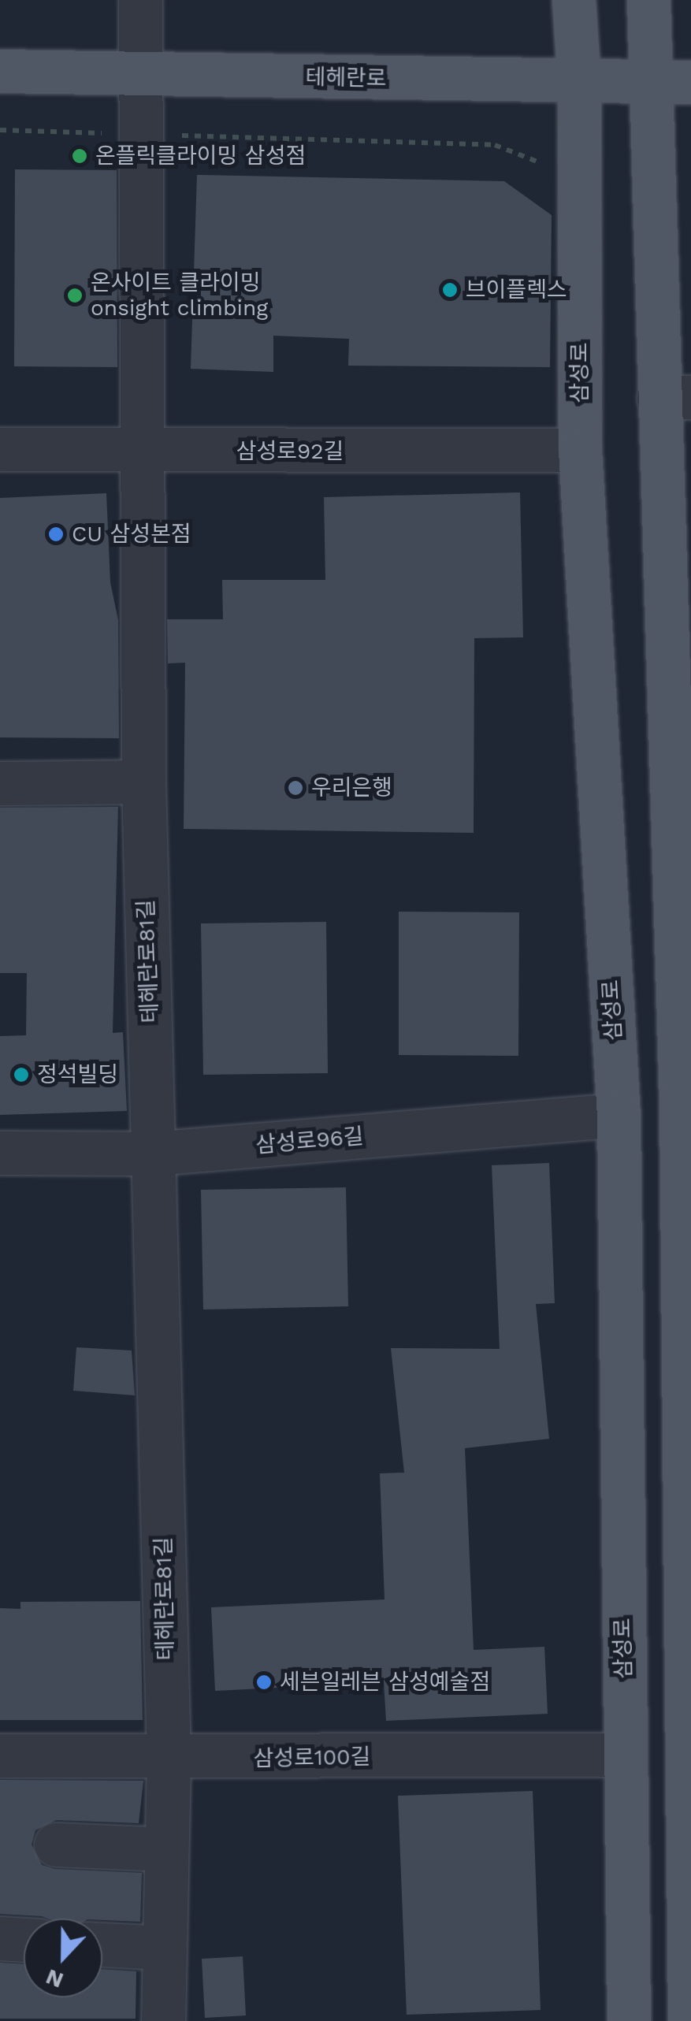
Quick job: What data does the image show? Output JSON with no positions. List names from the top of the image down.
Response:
{
  "streets": {
    "main road": ["테헤란로", "삼성로"],
    "street": [
      "삼성로92길",
      "테헤란로81길",
      "삼성로96길",
      "삼성로100길"
    ]
  },
  "crossings": [
    ["테헤란로", "삼성로"],
    ["테헤란로", "테헤란로81길"],
    ["삼성로", "삼성로92길"],
    ["삼성로", "삼성로96길"],
    ["삼성로", "삼성로100길"],
    ["삼성로92길", "테헤란로81길"],
    ["테헤란로81길", "삼성로96길"],
    ["테헤란로81길", "삼성로100길"]
  ],
  "places": [
    "온플릭클라이밍 삼성점",
    "브이플렉스",
    "온사이트 클라이밍 onsight climbing",
    "CU 삼성본점",
    "우리은행",
    "정석빌딩",
    "세븐일레븐 삼성예술점"
  ],
  "north": "bottom"
}
